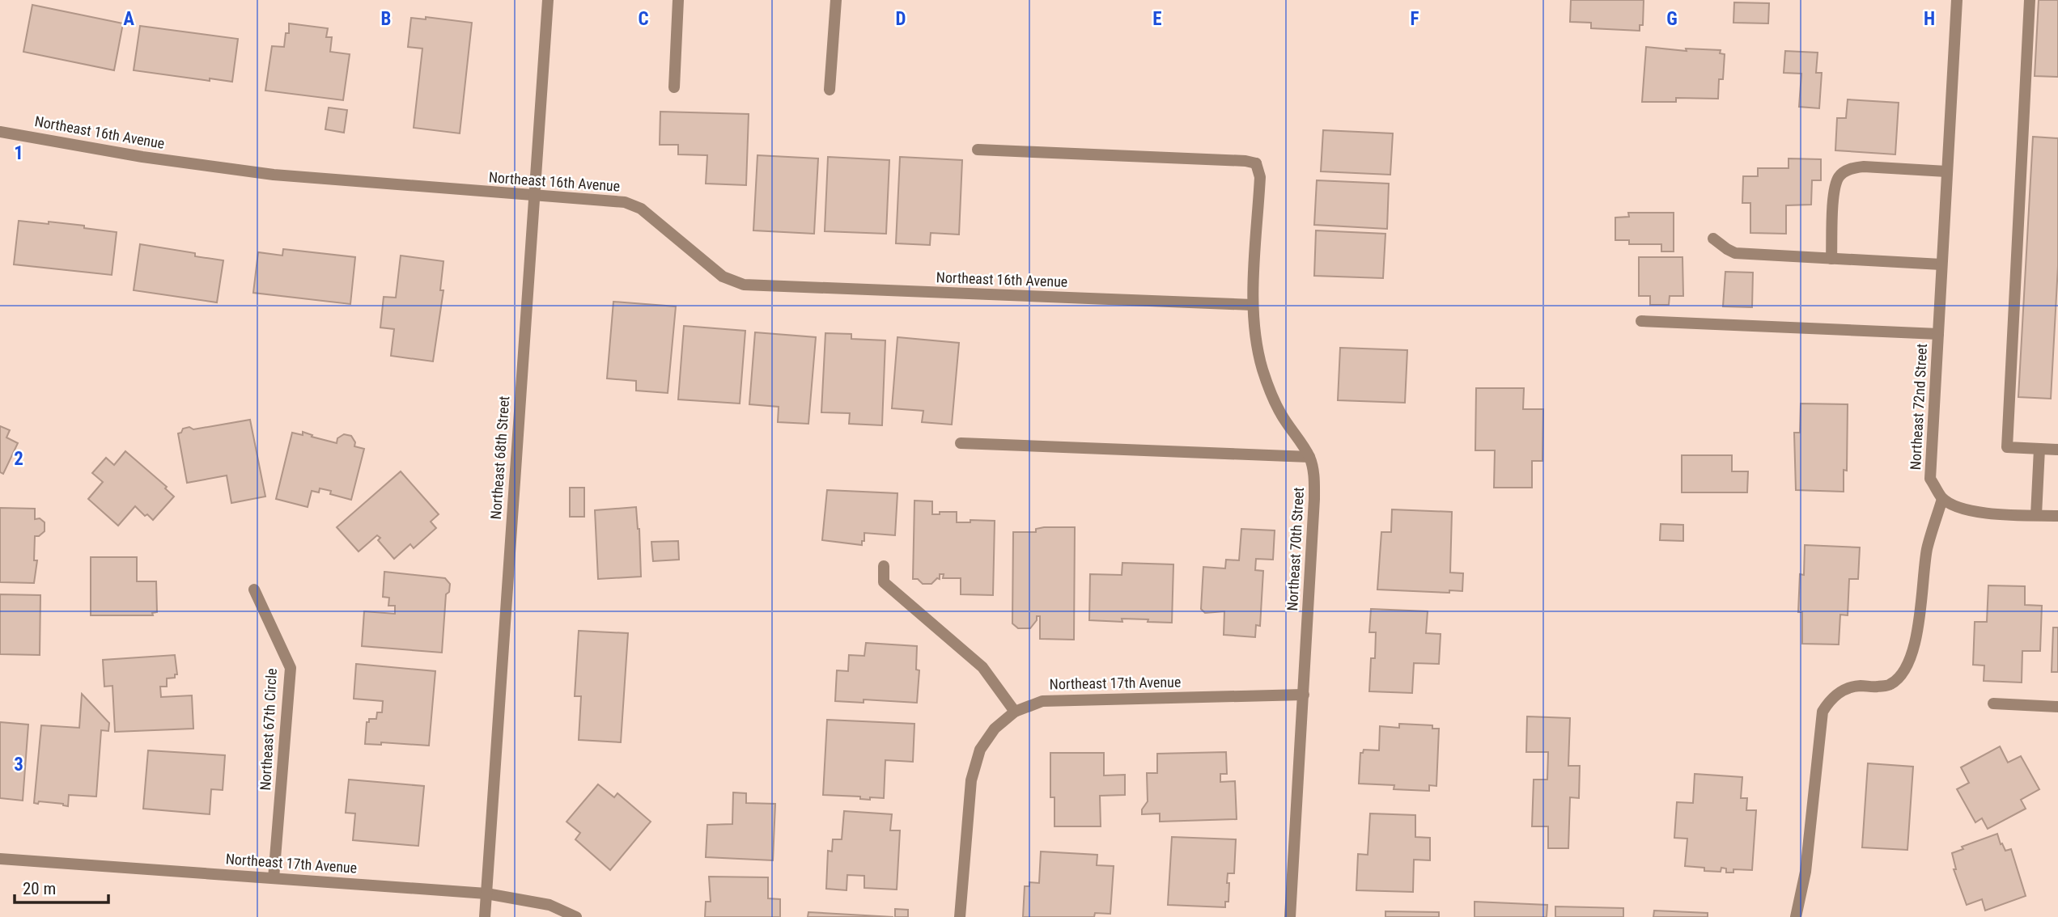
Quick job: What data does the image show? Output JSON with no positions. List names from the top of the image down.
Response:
{
  "streets": {
    "street": [
      "Northeast 16th Avenue",
      "Northeast 72nd Street",
      "Northeast 68th Street",
      "Northeast 70th Street",
      "Northeast 17th Avenue",
      "Northeast 67th Circle"
    ]
  },
  "crossings": [
    ["Northeast 16th Avenue", "Northeast 68th Street"],
    ["Northeast 16th Avenue", "Northeast 70th Street"],
    ["Northeast 68th Street", "Northeast 17th Avenue"],
    ["Northeast 70th Street", "Northeast 17th Avenue"],
    ["Northeast 17th Avenue", "Northeast 67th Circle"]
  ],
  "scale_bar": "20 m",
  "grid": {
    "columns": [
      "A",
      "B",
      "C",
      "D",
      "E",
      "F",
      "G",
      "H"
    ],
    "rows": ["1", "2", "3"]
  }
}
